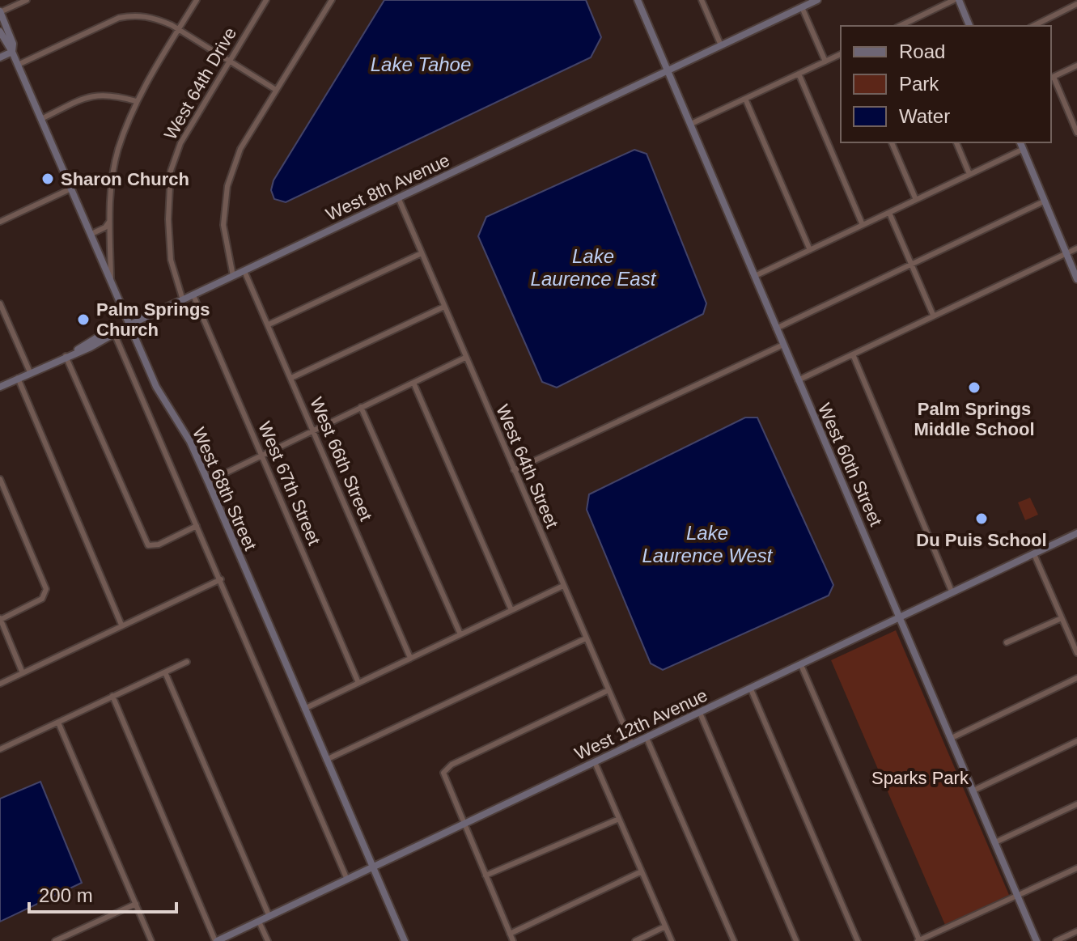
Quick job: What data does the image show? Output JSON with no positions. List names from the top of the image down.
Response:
{
  "streets": {
    "street": [
      "West 64th Drive",
      "West 8th Avenue",
      "West 66th Street",
      "West 60th Street",
      "West 64th Street",
      "West 67th Street",
      "West 68th Street",
      "West 12th Avenue"
    ]
  },
  "crossings": [
    ["West 64th Drive", "West 8th Avenue"],
    ["West 8th Avenue", "West 66th Street"],
    ["West 8th Avenue", "West 60th Street"],
    ["West 8th Avenue", "West 64th Street"],
    ["West 8th Avenue", "West 67th Street"],
    ["West 8th Avenue", "West 68th Street"],
    ["West 60th Street", "West 12th Avenue"],
    ["West 64th Street", "West 12th Avenue"],
    ["West 68th Street", "West 12th Avenue"]
  ],
  "water": ["Lake Tahoe", "Lake Laurence East", "Lake Laurence West"],
  "parks": ["Sparks Park"],
  "places": [
    "Sharon Church",
    "Palm Springs Church",
    "Palm Springs Middle School",
    "Du Puis School"
  ],
  "legend": ["Road", "Park", "Water"],
  "scale_bar": "200 m"
}
